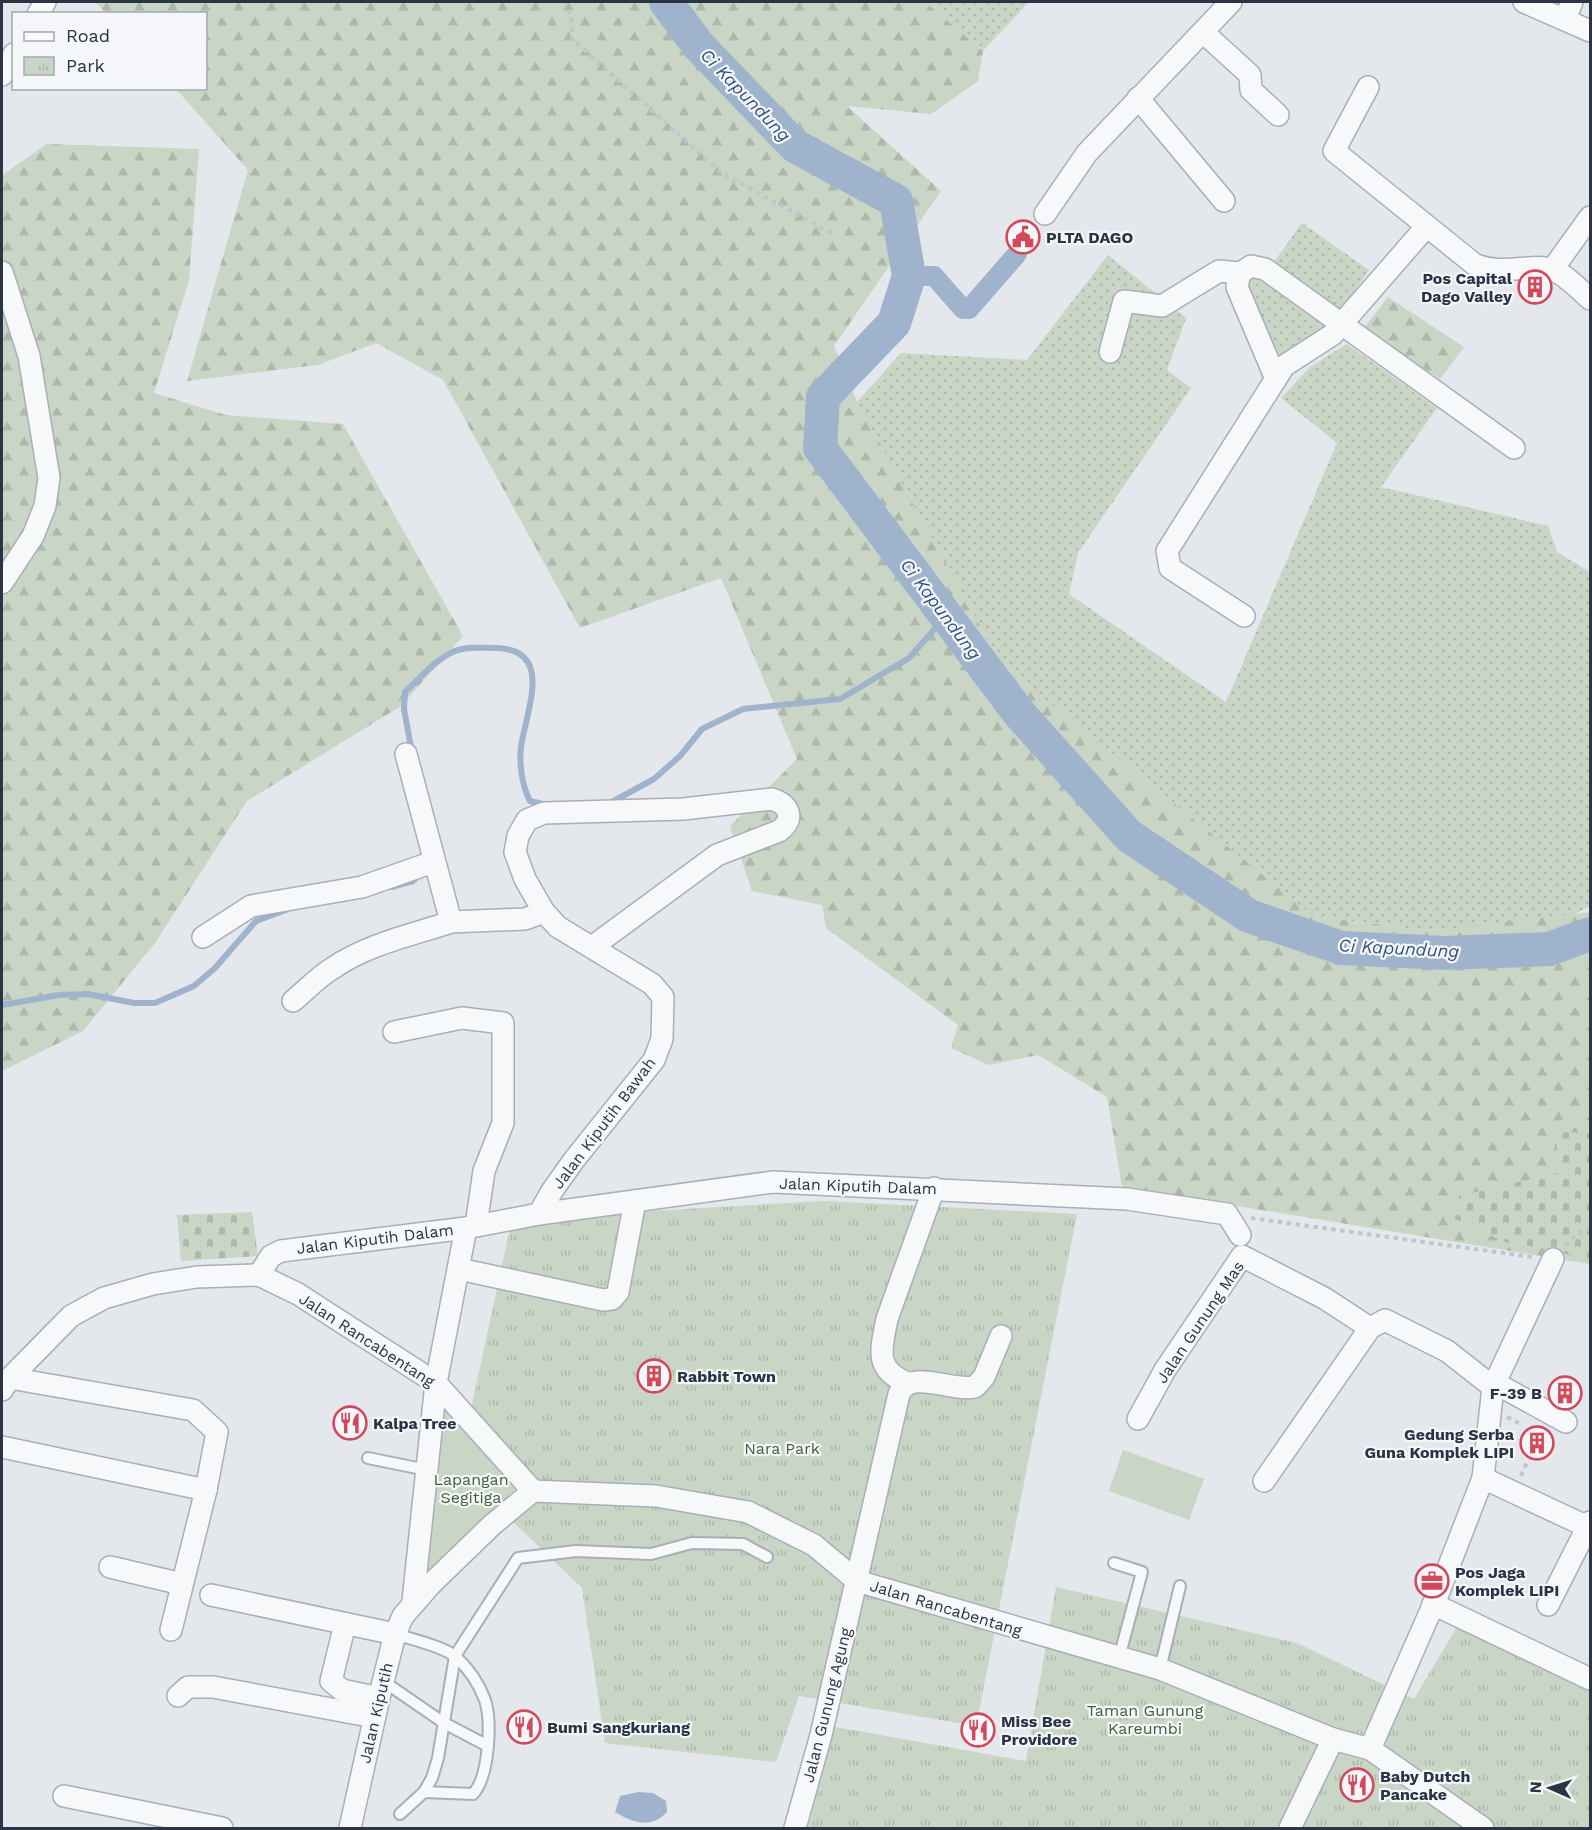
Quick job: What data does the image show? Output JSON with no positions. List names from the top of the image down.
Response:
{
  "streets": {
    "street": [
      "Jalan Kiputih Bawah",
      "Jalan Kiputih Dalam",
      "Jalan Gunung Mas",
      "Jalan Rancabentang",
      "Jalan Gunung Agung",
      "Jalan Kiputih"
    ]
  },
  "crossings": [
    ["Jalan Kiputih Bawah", "Jalan Kiputih Dalam"],
    ["Jalan Kiputih Dalam", "Jalan Rancabentang"],
    ["Jalan Kiputih Dalam", "Jalan Kiputih"],
    ["Jalan Rancabentang", "Jalan Gunung Agung"],
    ["Jalan Rancabentang", "Jalan Kiputih"]
  ],
  "water": ["Ci Kapundung"],
  "parks": ["Nara Park", "Lapangan Segitiga", "Taman Gunung Kareumbi"],
  "places": {
    "public building": ["PLTA DAGO"],
    "building": [
      "Pos Capital Dago Valley",
      "Rabbit Town",
      "F-39 B",
      "Gedung Serba Guna Komplek LIPI"
    ],
    "restaurant": [
      "Kalpa Tree",
      "Bumi Sangkuriang",
      "Miss Bee Providore",
      "Baby Dutch Pancake"
    ],
    "office": ["Pos Jaga Komplek LIPI"]
  },
  "legend": ["Road", "Park"],
  "north": "left"
}
